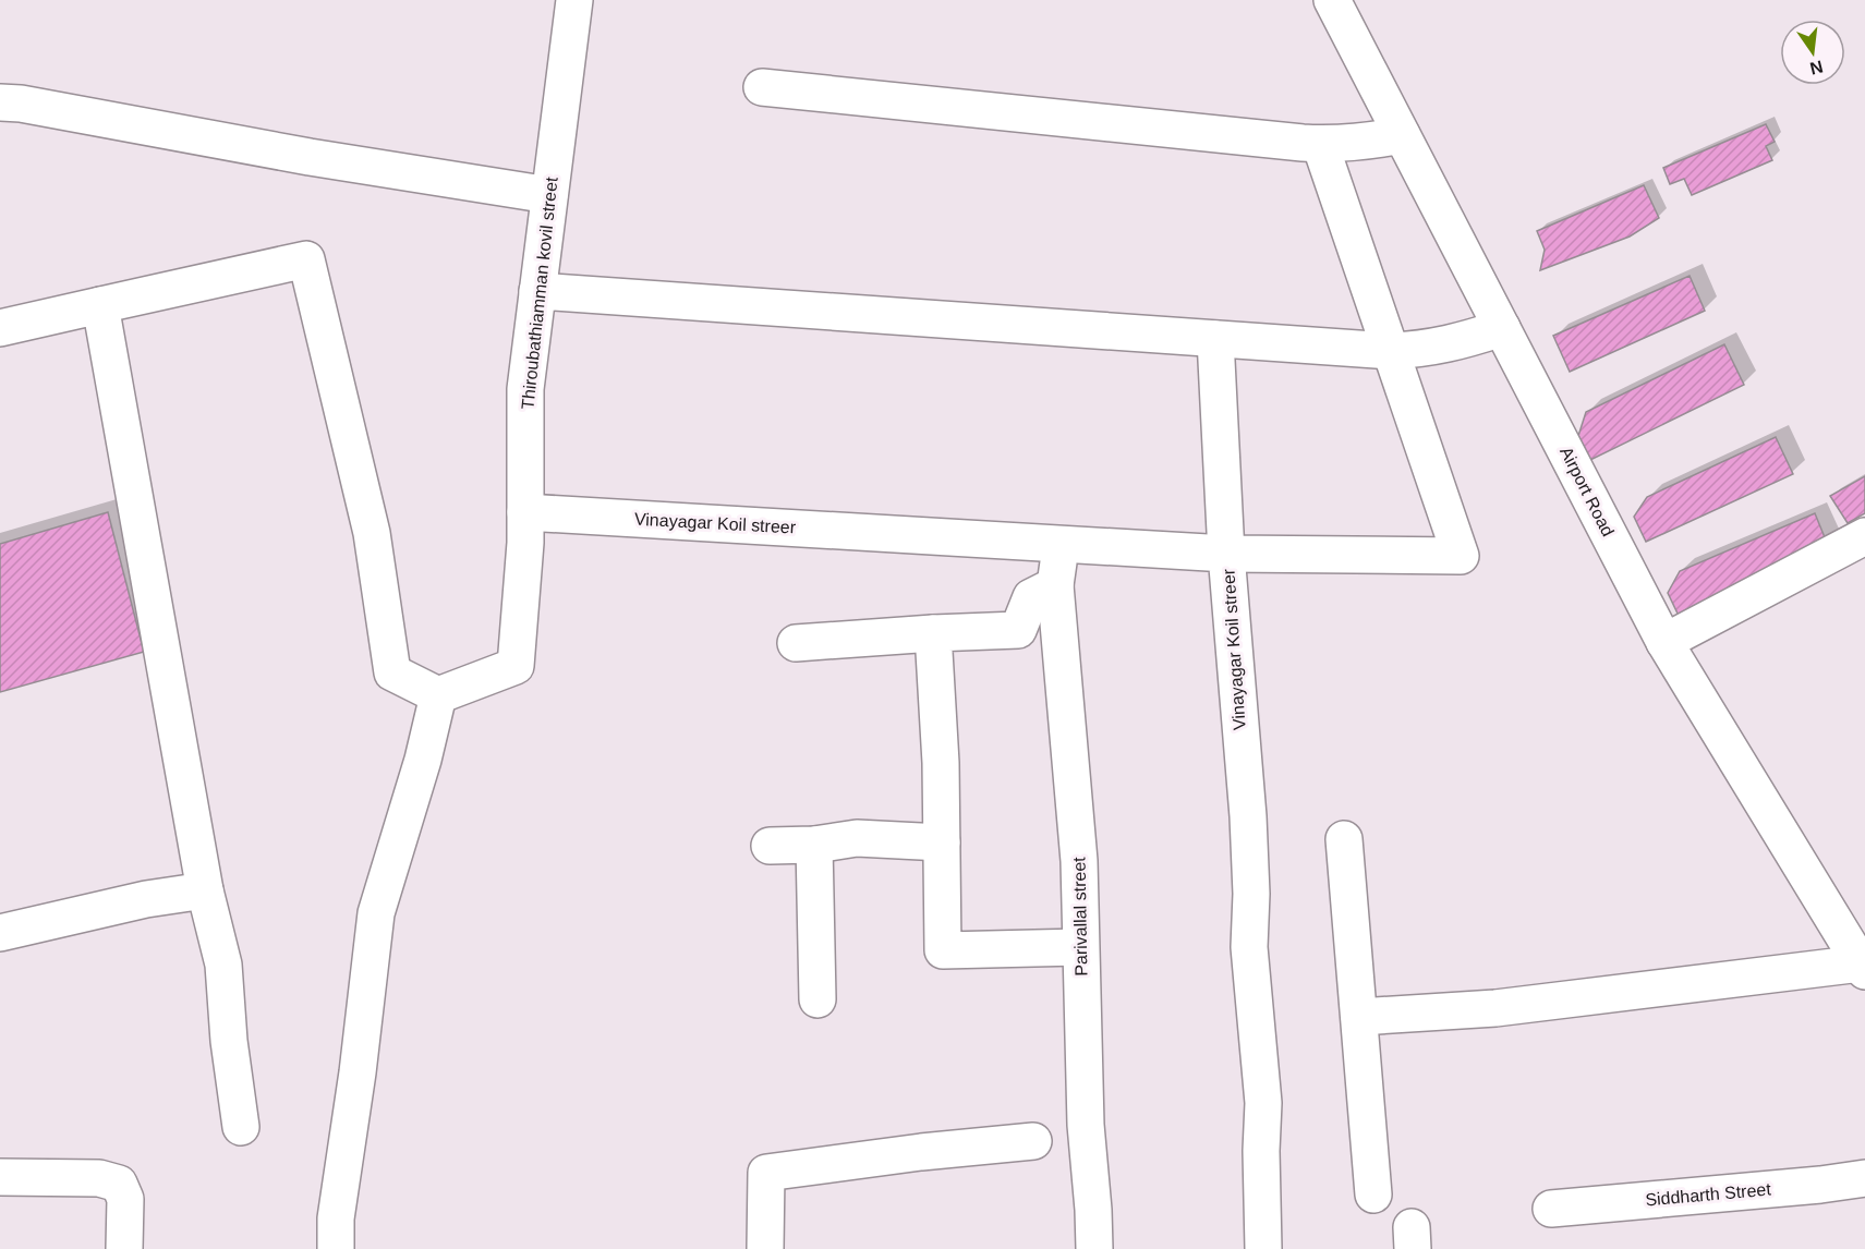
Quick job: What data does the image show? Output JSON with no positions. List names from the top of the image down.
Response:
{
  "streets": {
    "street": [
      "Thiroubathiamman kovil street",
      "Airport Road",
      "Vinayagar Koil streer",
      "Parivallal street",
      "Siddharth Street"
    ]
  },
  "crossings": [
    ["Thiroubathiamman kovil street", "Vinayagar Koil streer"],
    ["Vinayagar Koil streer", "Parivallal street"]
  ],
  "north": "bottom"
}
